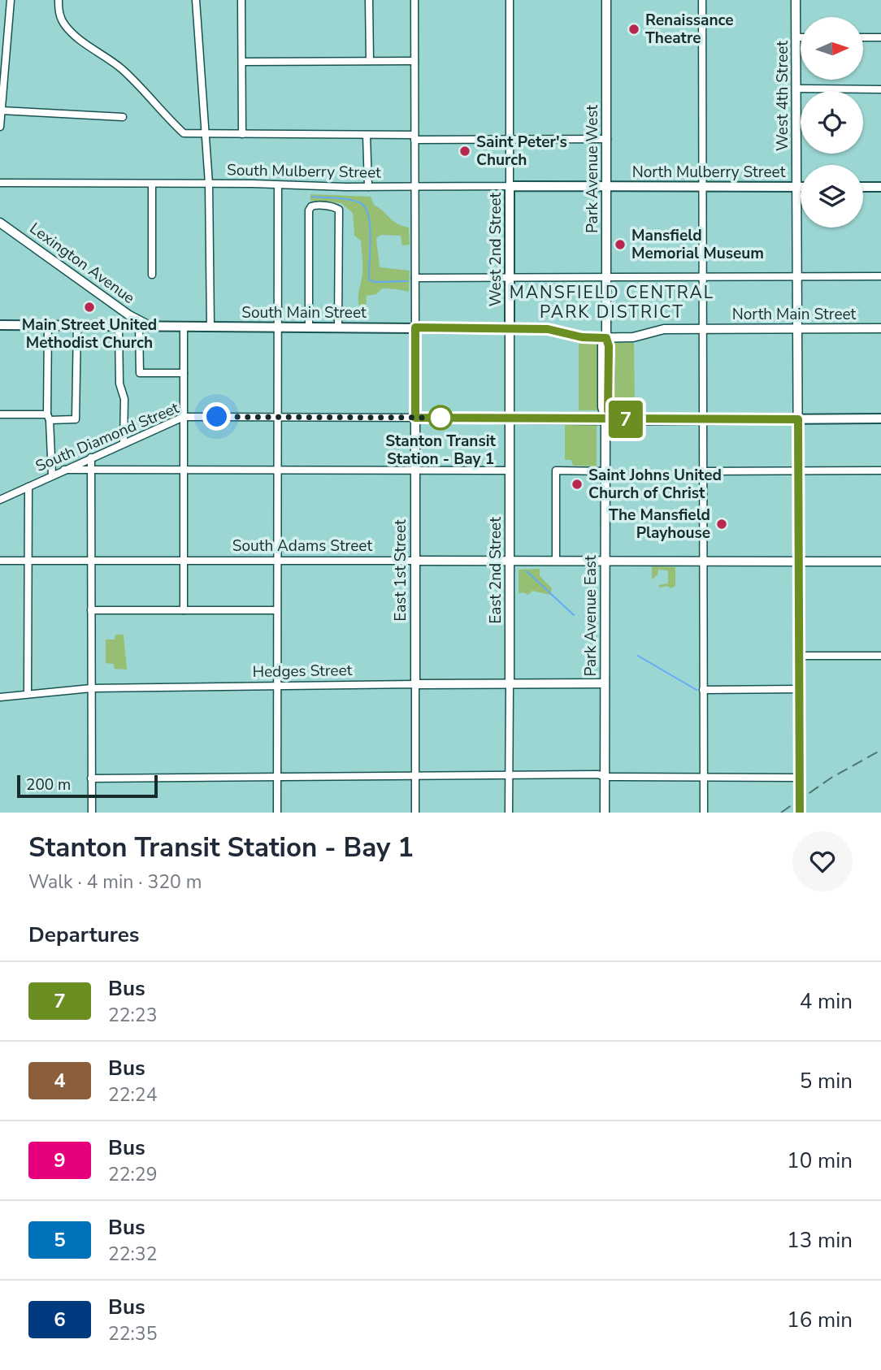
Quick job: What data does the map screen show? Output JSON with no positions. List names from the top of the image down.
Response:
{
  "streets": {
    "highway": [
      "South Mulberry Street",
      "North Mulberry Street",
      "West 2nd Street",
      "South Main Street",
      "South Diamond Street",
      "East 1st Street"
    ],
    "main road": [
      "West 4th Street",
      "Park Avenue West",
      "Lexington Avenue",
      "North Main Street",
      "South Adams Street",
      "East 2nd Street",
      "Park Avenue East",
      "Hedges Street"
    ]
  },
  "crossings": [
    ["West 4th Street", "North Mulberry Street"],
    ["West 4th Street", "North Main Street"],
    ["West 4th Street", "South Diamond Street"],
    ["West 4th Street", "South Adams Street"],
    ["Park Avenue West", "South Mulberry Street"],
    ["Park Avenue West", "North Mulberry Street"],
    ["Park Avenue West", "South Main Street"],
    ["Park Avenue West", "North Main Street"],
    ["Park Avenue West", "Park Avenue East"],
    ["South Mulberry Street", "North Mulberry Street"],
    ["South Mulberry Street", "West 2nd Street"],
    ["West 2nd Street", "South Main Street"],
    ["West 2nd Street", "East 2nd Street"],
    ["Lexington Avenue", "South Main Street"],
    ["South Main Street", "North Main Street"],
    ["South Main Street", "East 1st Street"],
    ["South Main Street", "East 2nd Street"],
    ["South Main Street", "Park Avenue East"],
    ["North Main Street", "Park Avenue East"],
    ["South Diamond Street", "East 1st Street"],
    ["South Diamond Street", "East 2nd Street"],
    ["South Diamond Street", "Park Avenue East"],
    ["South Adams Street", "East 1st Street"],
    ["South Adams Street", "East 2nd Street"],
    ["South Adams Street", "Park Avenue East"],
    ["East 1st Street", "Hedges Street"],
    ["East 2nd Street", "Hedges Street"],
    ["Park Avenue East", "Hedges Street"]
  ],
  "districts": ["MANSFIELD CENTRAL PARK DISTRICT"],
  "places": [
    "Renaissance Theatre",
    "Saint Peter's Church",
    "Mansfield Memorial Museum",
    "Main Street United Methodist Church",
    "Stanton Transit Station - Bay 1",
    "Saint Johns United Church of Christ",
    "The Mansfield Playhouse"
  ],
  "lines": ["bus line 7"],
  "scale_bar": "200 m",
  "north": "right",
  "page": {
    "on_map": "7",
    "scale": "200 m",
    "heading": [
      ["Stanton Transit Station - Bay 1", "Walk · 4 min · 320 m"],
      "Departures"
    ],
    "list": [
      {
        "mark": "7",
        "name": "Bus",
        "note": "22:23",
        "value": "4 min"
      },
      {
        "mark": "4",
        "name": "Bus",
        "note": "22:24",
        "value": "5 min"
      },
      {
        "mark": "9",
        "name": "Bus",
        "note": "22:29",
        "value": "10 min"
      },
      {
        "mark": "5",
        "name": "Bus",
        "note": "22:32",
        "value": "13 min"
      },
      {
        "mark": "6",
        "name": "Bus",
        "note": "22:35",
        "value": "16 min"
      }
    ]
  }
}
